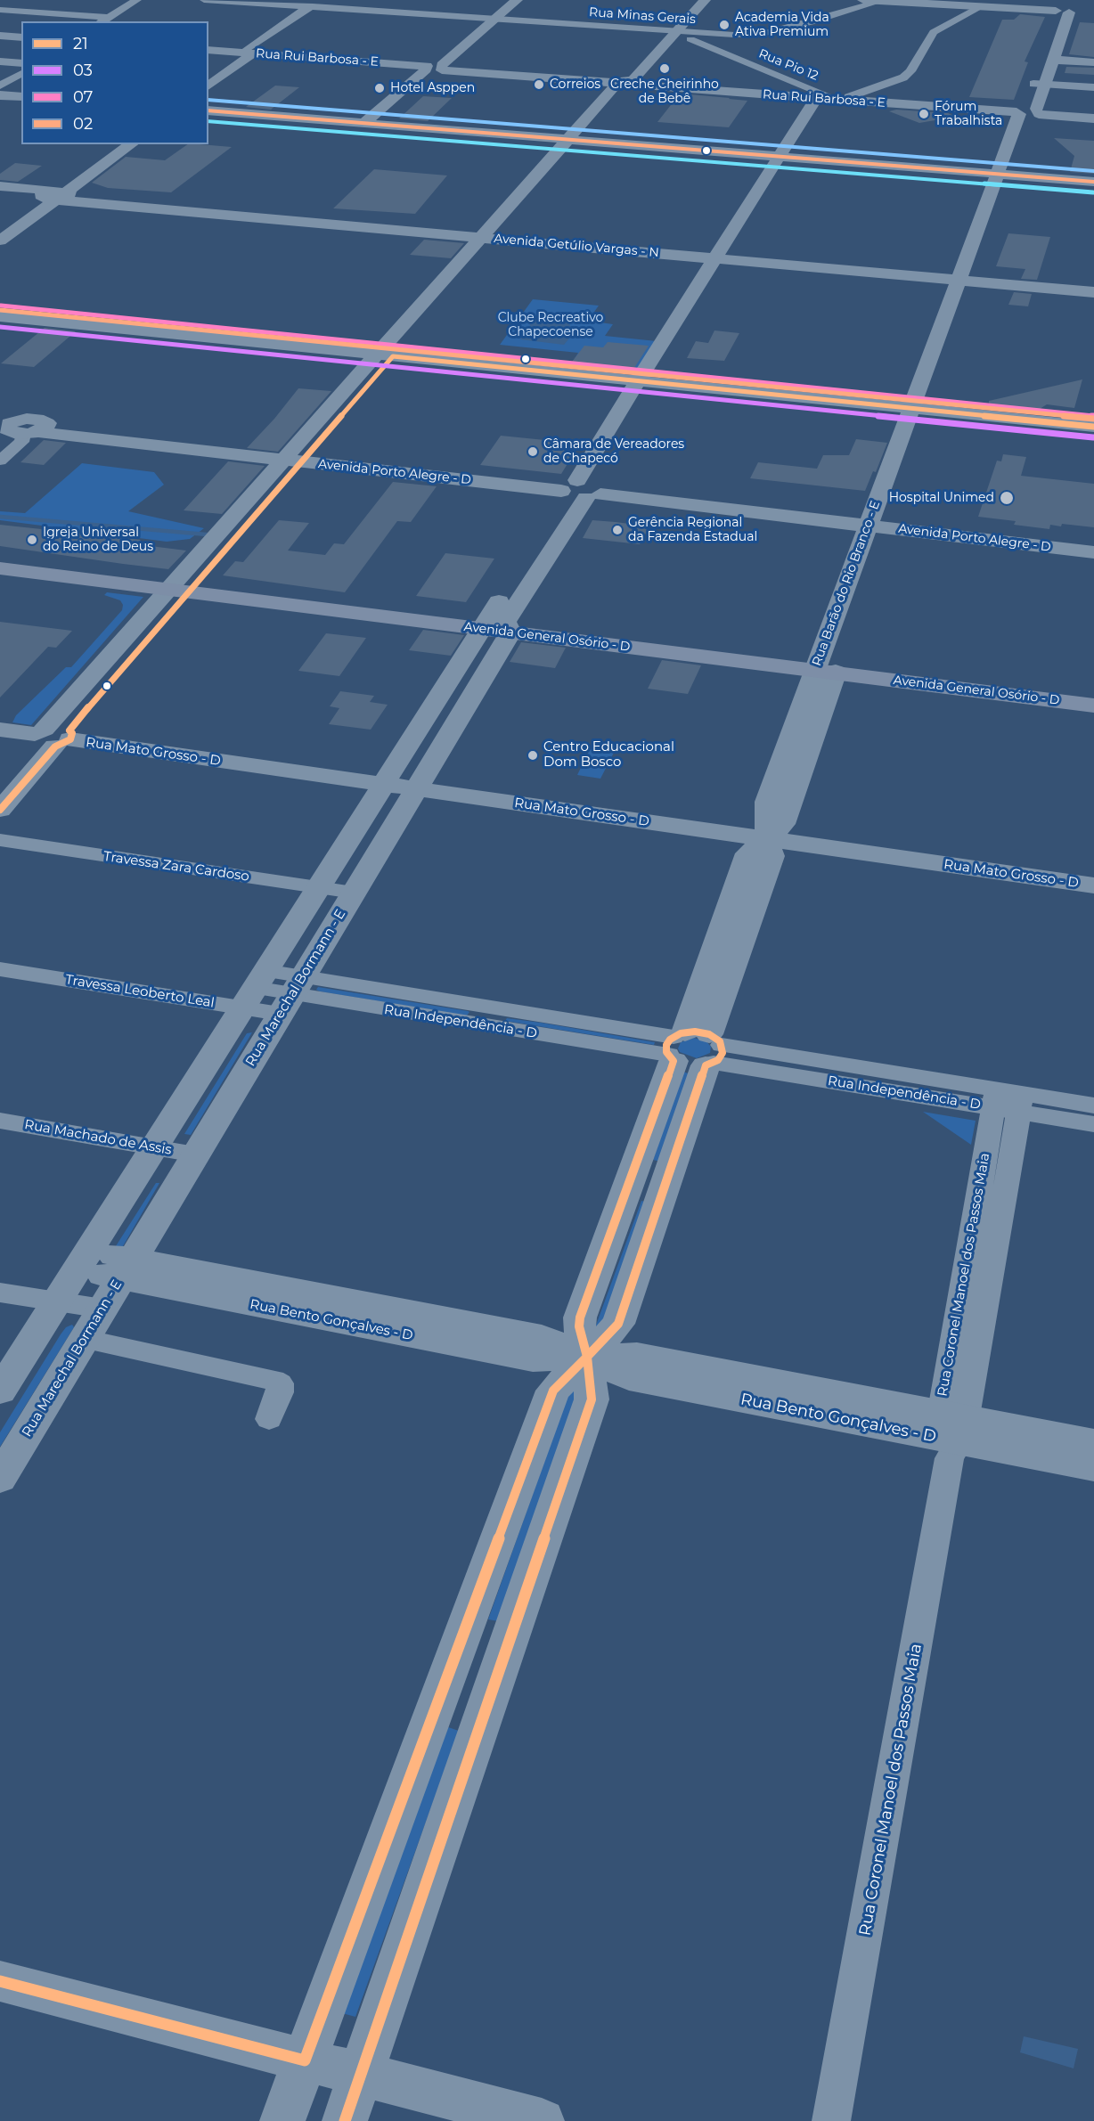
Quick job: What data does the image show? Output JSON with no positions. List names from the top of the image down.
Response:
{
  "streets": {
    "main road": ["Avenida General Osório - D"],
    "street": [
      "Rua Minas Gerais",
      "Rua Rui Barbosa - E",
      "Rua Pio 12",
      "Avenida Getúlio Vargas - N",
      "Avenida Porto Alegre - D",
      "Rua Barão do Rio Branco - E",
      "Rua Mato Grosso - D",
      "Travessa Zara Cardoso",
      "Rua Marechal Bormann - E",
      "Travessa Leoberto Leal",
      "Rua Independência - D",
      "Rua Machado de Assis",
      "Rua Coronel Manoel dos Passos Maia",
      "Rua Bento Gonçalves - D"
    ]
  },
  "crossings": [
    ["Rua Minas Gerais", "Rua Pio 12"],
    ["Rua Rui Barbosa - E", "Rua Pio 12"],
    ["Rua Rui Barbosa - E", "Rua Barão do Rio Branco - E"],
    ["Rua Rui Barbosa - E", "Rua Marechal Bormann - E"],
    ["Rua Pio 12", "Rua Marechal Bormann - E"],
    ["Avenida Getúlio Vargas - N", "Rua Barão do Rio Branco - E"],
    ["Avenida Getúlio Vargas - N", "Rua Marechal Bormann - E"],
    ["Avenida Porto Alegre - D", "Rua Barão do Rio Branco - E"],
    ["Avenida Porto Alegre - D", "Rua Marechal Bormann - E"],
    ["Rua Barão do Rio Branco - E", "Avenida General Osório - D"],
    ["Rua Barão do Rio Branco - E", "Rua Mato Grosso - D"],
    ["Avenida General Osório - D", "Rua Marechal Bormann - E"],
    ["Rua Mato Grosso - D", "Rua Marechal Bormann - E"],
    ["Travessa Zara Cardoso", "Rua Marechal Bormann - E"],
    ["Rua Marechal Bormann - E", "Travessa Leoberto Leal"],
    ["Rua Marechal Bormann - E", "Rua Independência - D"],
    ["Rua Marechal Bormann - E", "Rua Machado de Assis"],
    ["Rua Marechal Bormann - E", "Rua Bento Gonçalves - D"],
    ["Travessa Leoberto Leal", "Rua Independência - D"],
    ["Rua Independência - D", "Rua Coronel Manoel dos Passos Maia"],
    ["Rua Coronel Manoel dos Passos Maia", "Rua Bento Gonçalves - D"]
  ],
  "parks": ["Clube Recreativo Chapecoense"],
  "places": [
    "Academia Vida Ativa Premium",
    "Creche Cheirinho de Bebê",
    "Correios",
    "Hotel Asppen",
    "Fórum Trabalhista",
    "Câmara de Vereadores de Chapecó",
    "Hospital Unimed",
    "Gerência Regional da Fazenda Estadual",
    "Igreja Universal do Reino de Deus",
    "Centro Educacional Dom Bosco"
  ],
  "lines": [
    "transit line 02",
    "transit line 07",
    "transit line 03",
    "transit line 21"
  ],
  "legend": [
    "21",
    "03",
    "07",
    "02"
  ]
}
